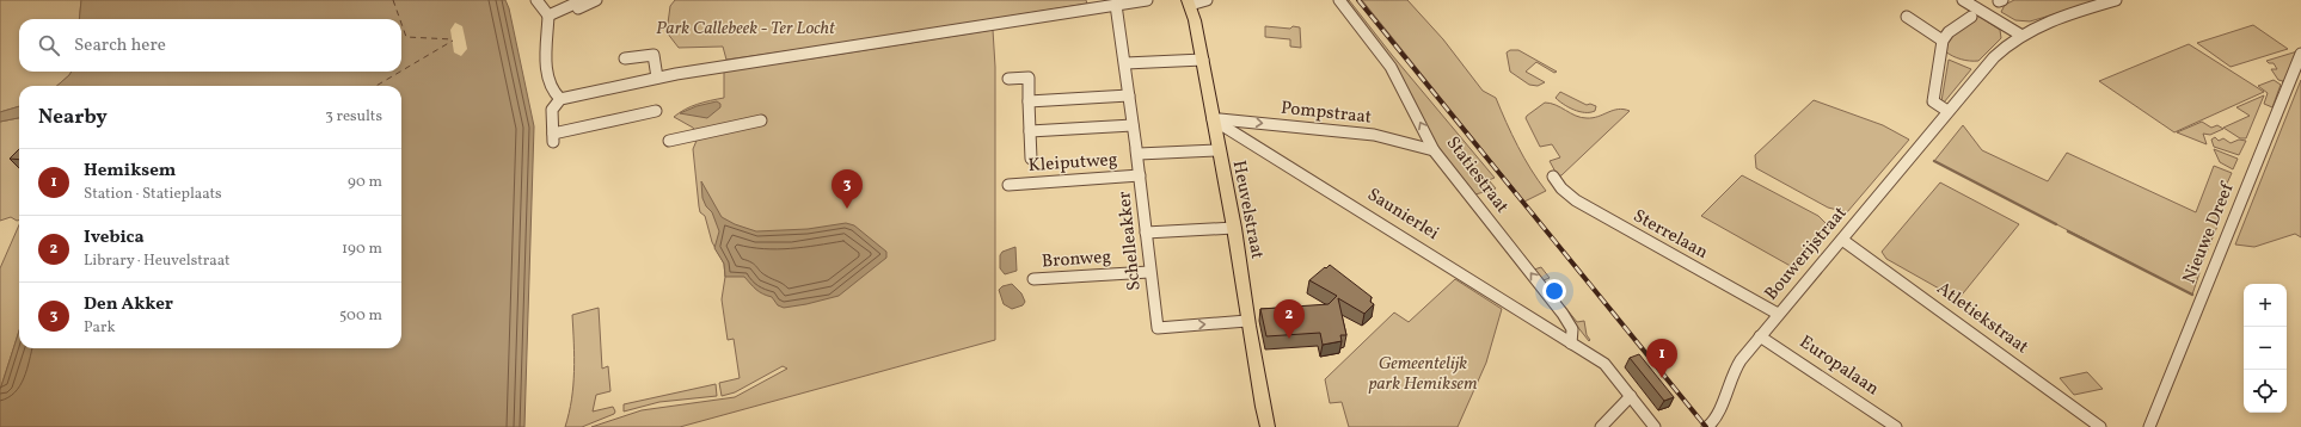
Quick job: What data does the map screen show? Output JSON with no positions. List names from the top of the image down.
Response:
{
  "streets": {
    "main road": ["Heuvelstraat"],
    "street": [
      "Pompstraat",
      "Kleiputweg",
      "Statiestraat",
      "Saunierlei",
      "Nieuwe Dreef",
      "Sterrelaan",
      "Schelleakker",
      "Bouwerijstraat",
      "Bronweg",
      "Atletiekstraat",
      "Europalaan"
    ]
  },
  "crossings": [
    ["Pompstraat", "Statiestraat"],
    ["Pompstraat", "Heuvelstraat"],
    ["Pompstraat", "Saunierlei"],
    ["Kleiputweg", "Schelleakker"],
    ["Statiestraat", "Saunierlei"],
    ["Heuvelstraat", "Saunierlei"],
    ["Heuvelstraat", "Schelleakker"],
    ["Sterrelaan", "Bouwerijstraat"],
    ["Schelleakker", "Bronweg"],
    ["Bouwerijstraat", "Atletiekstraat"],
    ["Bouwerijstraat", "Europalaan"]
  ],
  "one_way": ["Pompstraat", "Statiestraat"],
  "parks": ["Park Callebeek - Ter Locht", "Gemeentelijk park Hemiksem"],
  "page": {
    "search": "Search here",
    "heading": ["Nearby", "3 results"],
    "list": [
      {
        "mark": "1",
        "name": "Hemiksem",
        "note": "Station · Statieplaats",
        "value": "90 m"
      },
      {
        "mark": "2",
        "name": "Ivebica",
        "note": "Library · Heuvelstraat",
        "value": "190 m"
      },
      {
        "mark": "3",
        "name": "Den Akker",
        "note": "Park",
        "value": "500 m"
      }
    ],
    "pins": ["3", "2", "1"],
    "map_buttons": ["+", "−"]
  }
}
